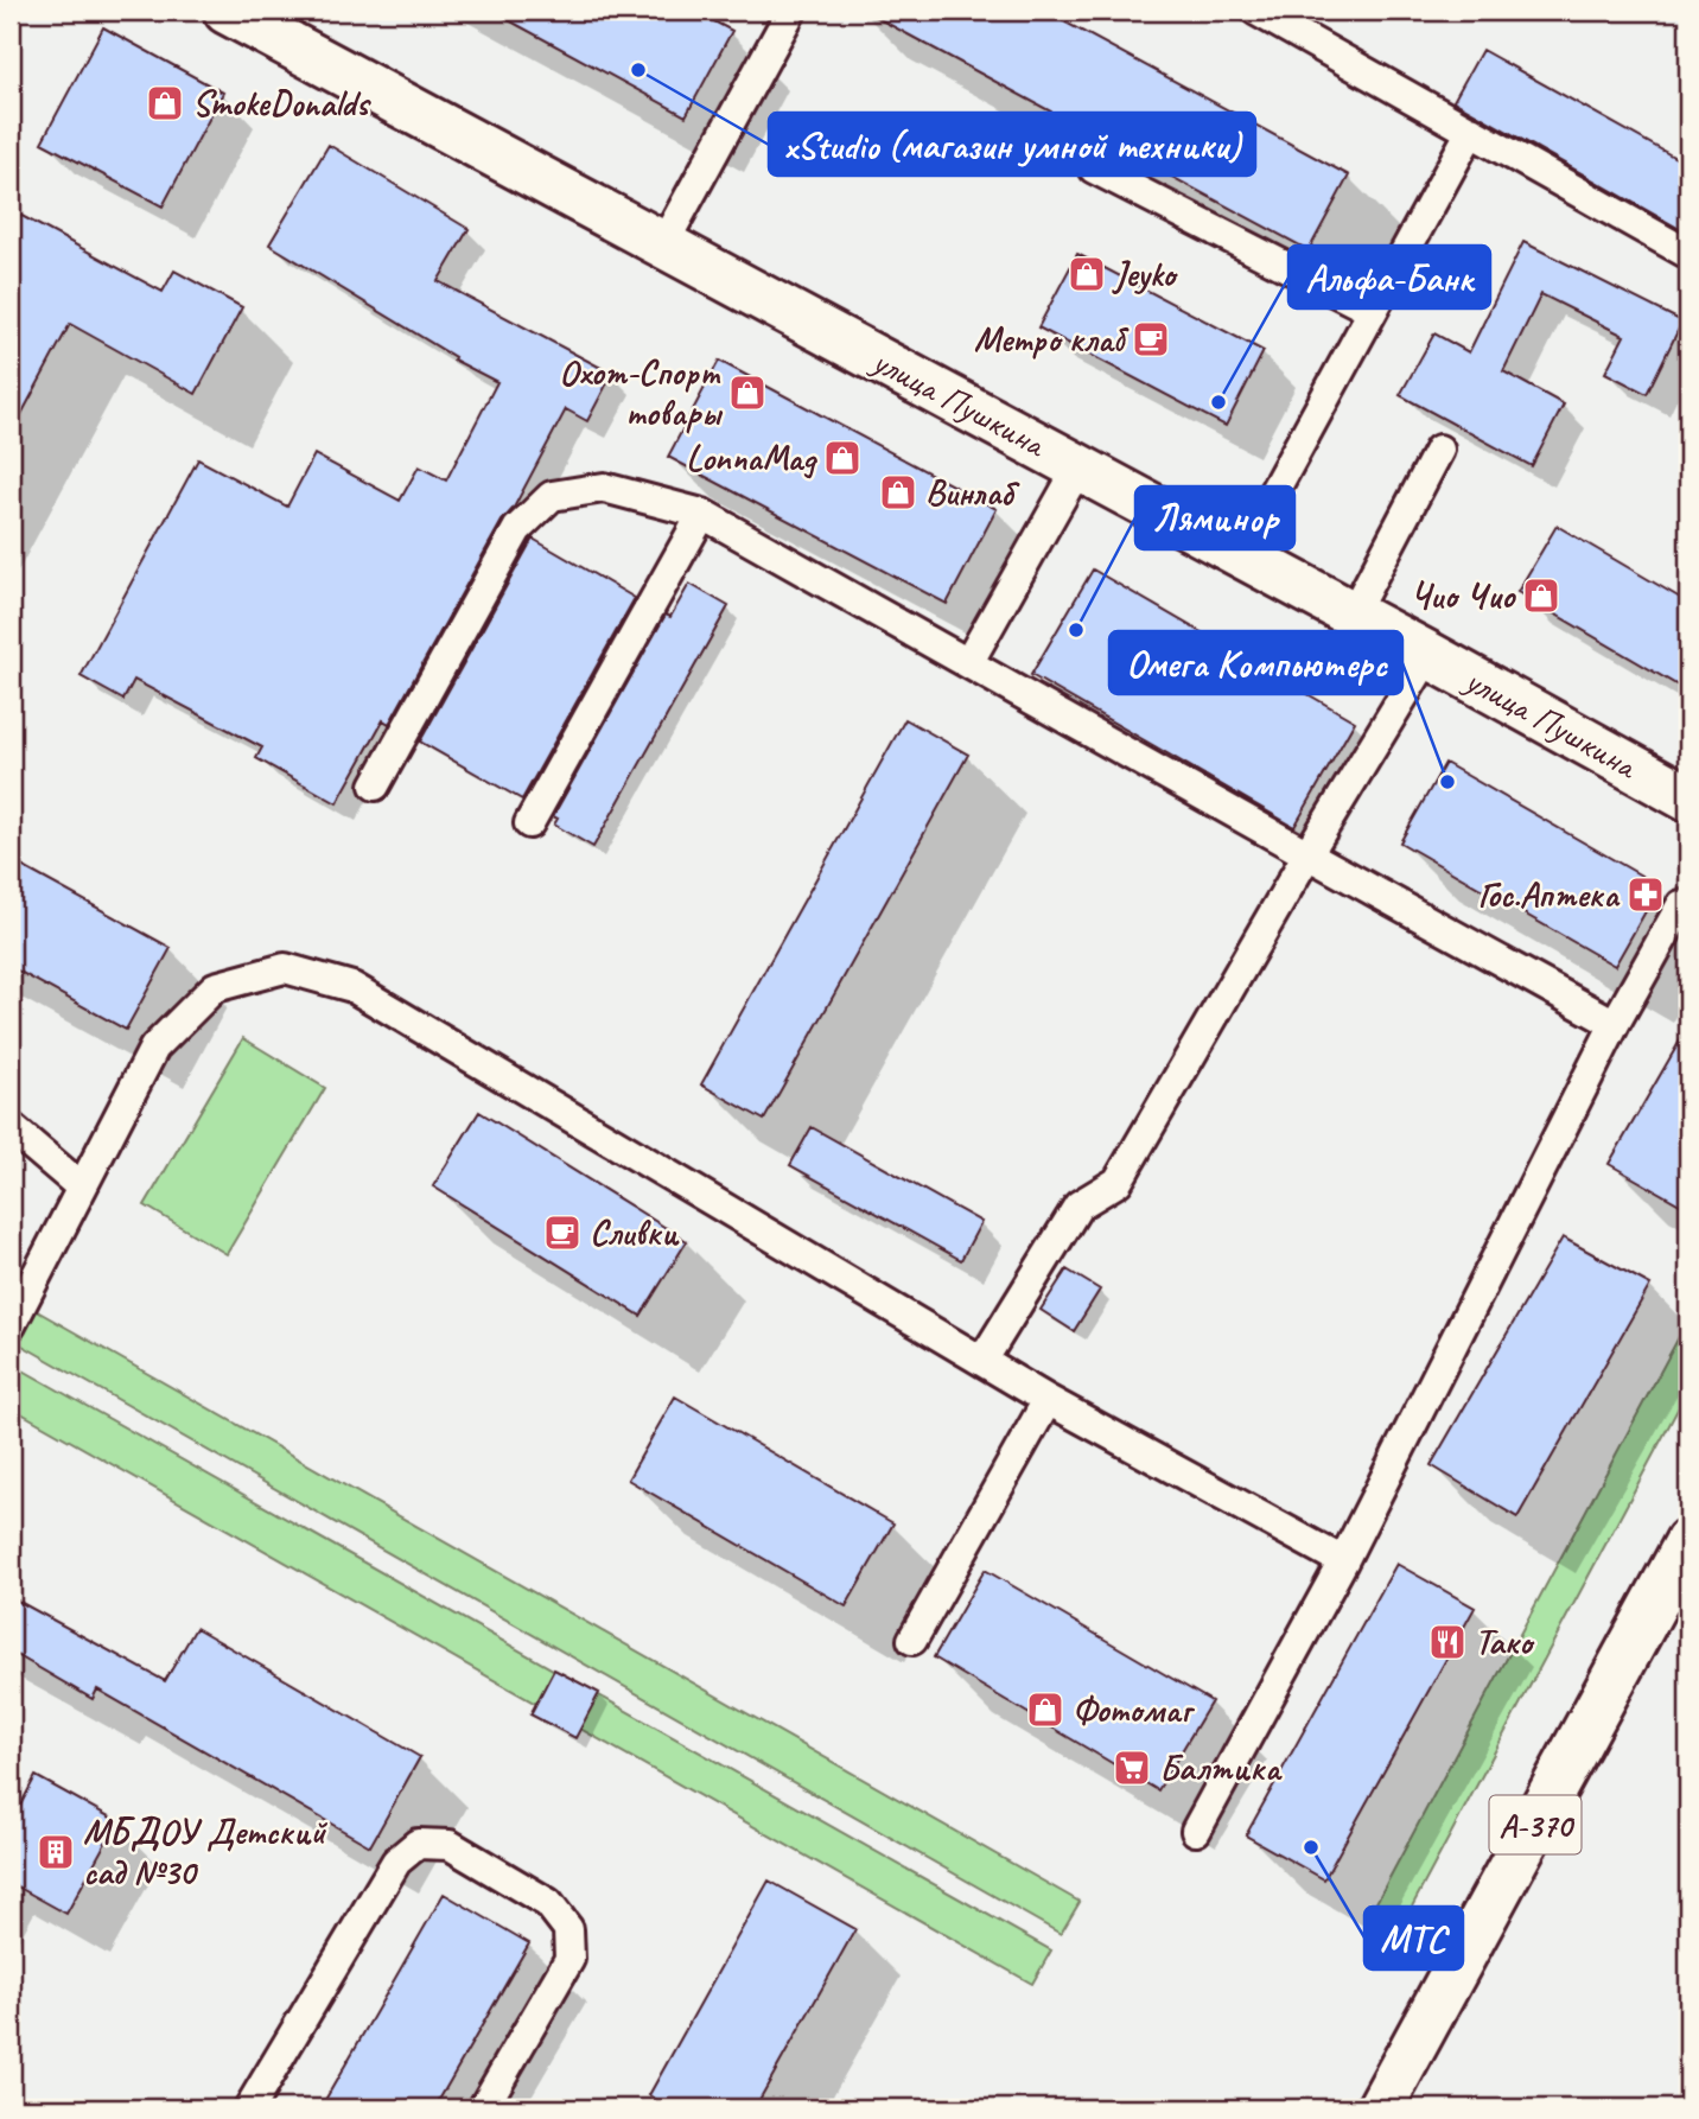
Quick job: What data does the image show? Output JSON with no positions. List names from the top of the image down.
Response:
{
  "streets": {
    "main road": ["улица Пушкина", "А-370"]
  },
  "places": {
    "other": [
      "xStudio (магазин умной техники)",
      "Альфа-Банк",
      "Ляминор",
      "Омега Компьютерс",
      "МТС"
    ],
    "shop": [
      "SmokeDonalds",
      "Jeyko",
      "Охот-Спорт товары",
      "LonnaMag",
      "Винлаб",
      "Чио Чио",
      "Фотомаг"
    ],
    "cafe": ["Метро клаб", "Сливки"],
    "pharmacy": ["Гос.Аптека"],
    "restaurant": ["Тако"],
    "supermarket": ["Балтика"],
    "building": ["МБДОУ Детский сад №30"]
  }
}
